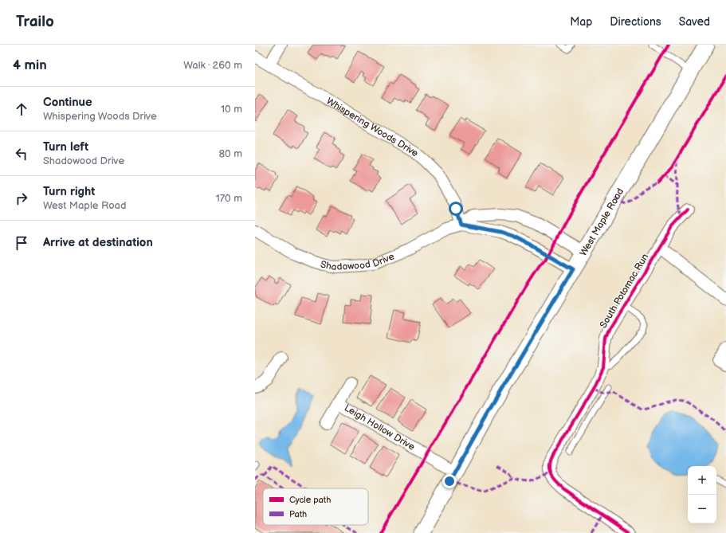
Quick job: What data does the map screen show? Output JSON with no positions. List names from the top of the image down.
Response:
{
  "streets": {
    "main road": ["West Maple Road"],
    "street": [
      "Whispering Woods Drive",
      "Shadowood Drive",
      "South Potomac Run",
      "Leigh Hollow Drive"
    ]
  },
  "crossings": [
    ["Whispering Woods Drive", "Shadowood Drive"],
    ["West Maple Road", "Shadowood Drive"],
    ["West Maple Road", "Leigh Hollow Drive"]
  ],
  "legend": ["Cycle path", "Path"],
  "page": {
    "header": "Trailo",
    "nav": ["Map", "Directions", "Saved"],
    "heading": ["4 min", "Walk · 260 m"],
    "list": [
      ["Continue", "Whispering Woods Drive", "10 m"],
      ["Turn left", "Shadowood Drive", "80 m"],
      ["Turn right", "West Maple Road", "170 m"],
      "Arrive at destination"
    ],
    "map_buttons": ["+", "−"]
  }
}
